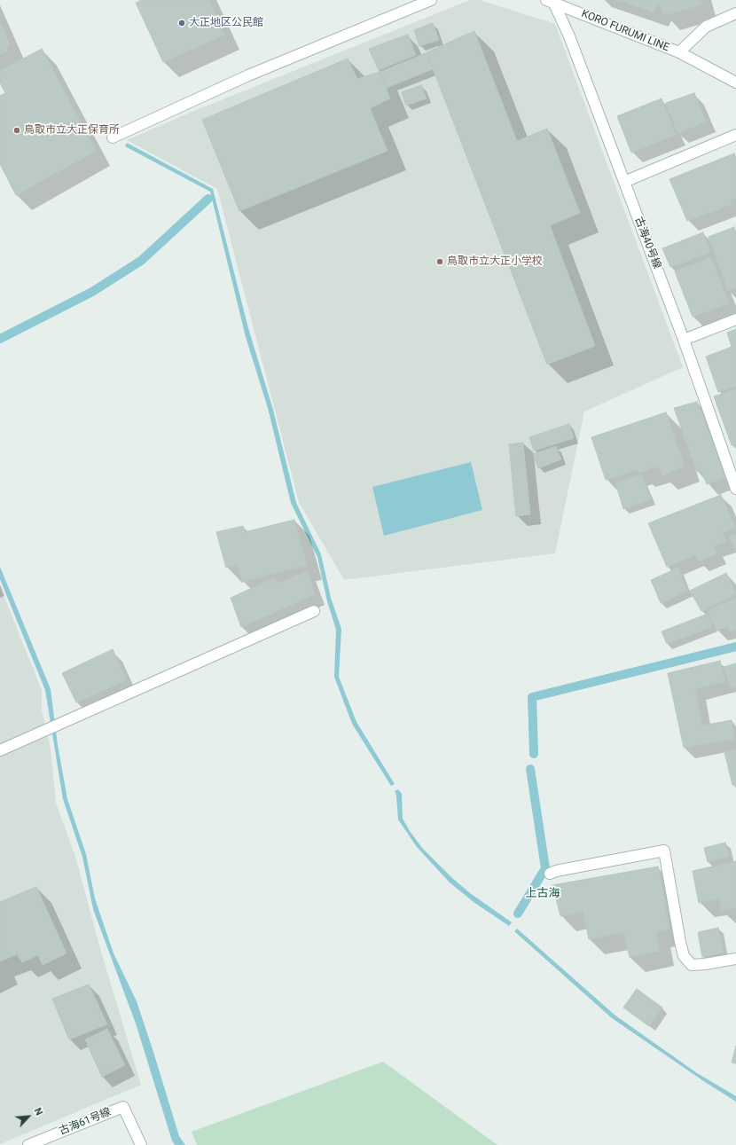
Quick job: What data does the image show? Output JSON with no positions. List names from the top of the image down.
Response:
{
  "streets": {
    "street": ["KORO FURUMI LINE", "古海40号線", "古海61号線"]
  },
  "crossings": [
    ["KORO FURUMI LINE", "古海40号線"]
  ],
  "districts": ["上古海"],
  "places": ["大正地区公民館", "鳥取市立大正保育所", "鳥取市立大正小学校"],
  "north": "top right"
}
